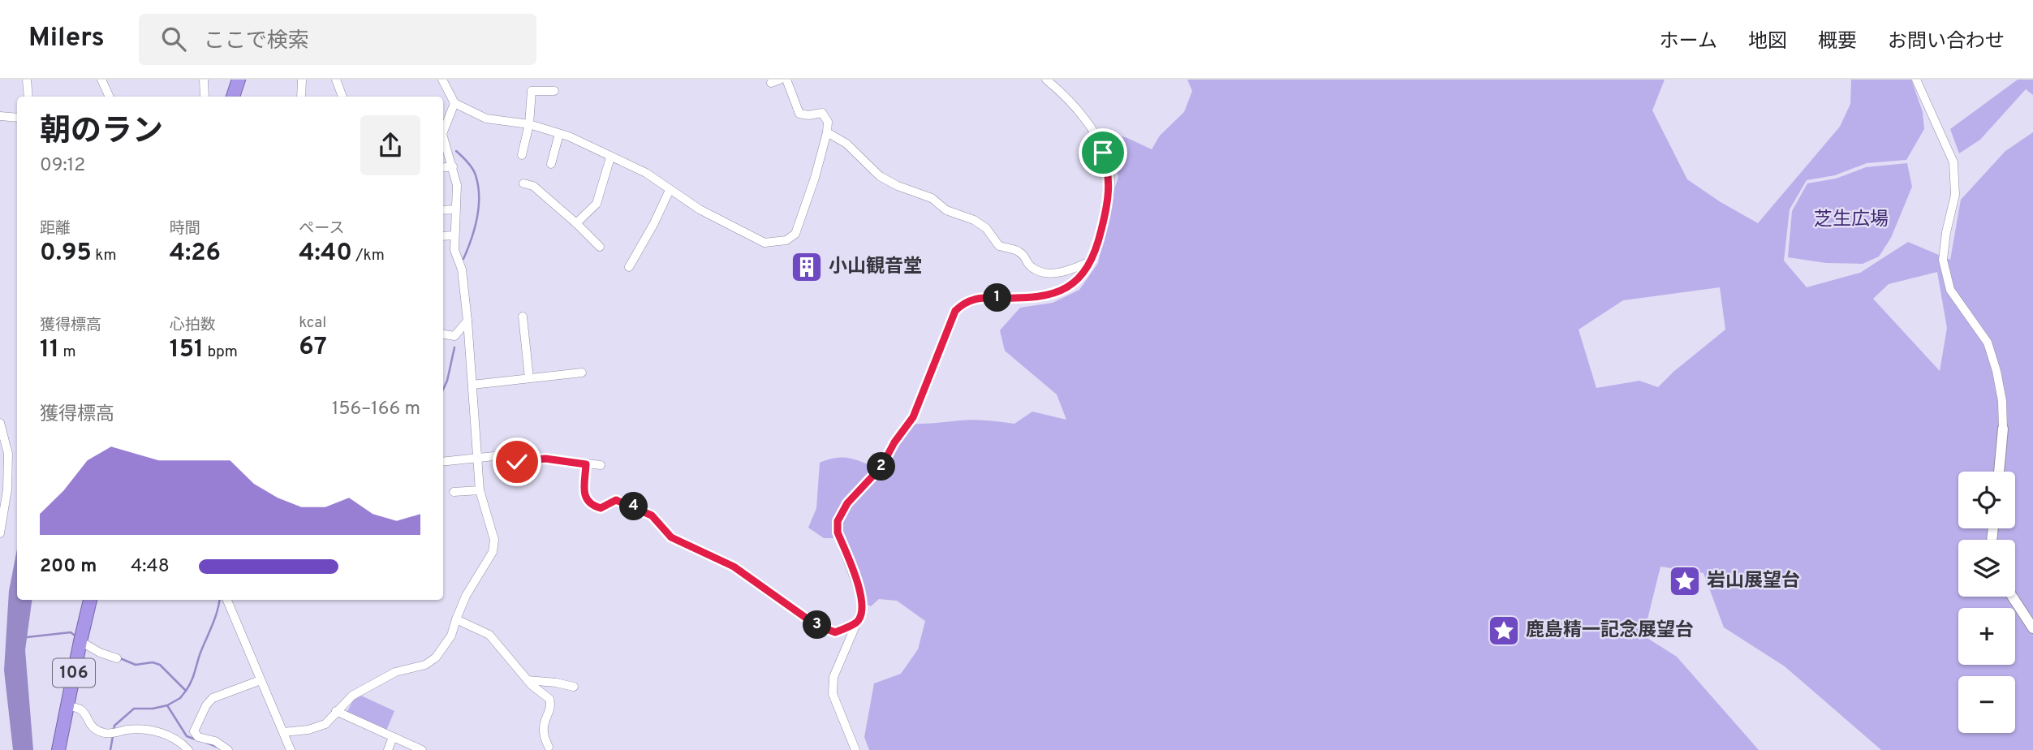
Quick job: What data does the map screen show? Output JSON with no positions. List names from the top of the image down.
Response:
{
  "streets": {
    "highway": ["106"]
  },
  "parks": ["芝生広場"],
  "places": {
    "building": ["小山観音堂"],
    "place": ["岩山展望台", "鹿島精一記念展望台"]
  },
  "page": {
    "header": "Milers",
    "search": "ここで検索",
    "nav": [
      "ホーム",
      "地図",
      "概要",
      "お問い合わせ"
    ],
    "heading": ["朝のラン", "09:12"],
    "stats": [
      ["距離", "0.95 km"],
      ["時間", "4:26"],
      ["ペース", "4:40 /km"],
      ["獲得標高", "11 m"],
      ["心拍数", "151 bpm"],
      ["kcal", "67"]
    ],
    "pins": [
      "1",
      "2",
      "4",
      "3"
    ],
    "chart": ["獲得標高", "156–166 m"],
    "map_buttons": ["+", "−"],
    "list": [
      {
        "name": "200 m",
        "note": "4:48"
      }
    ]
  }
}
